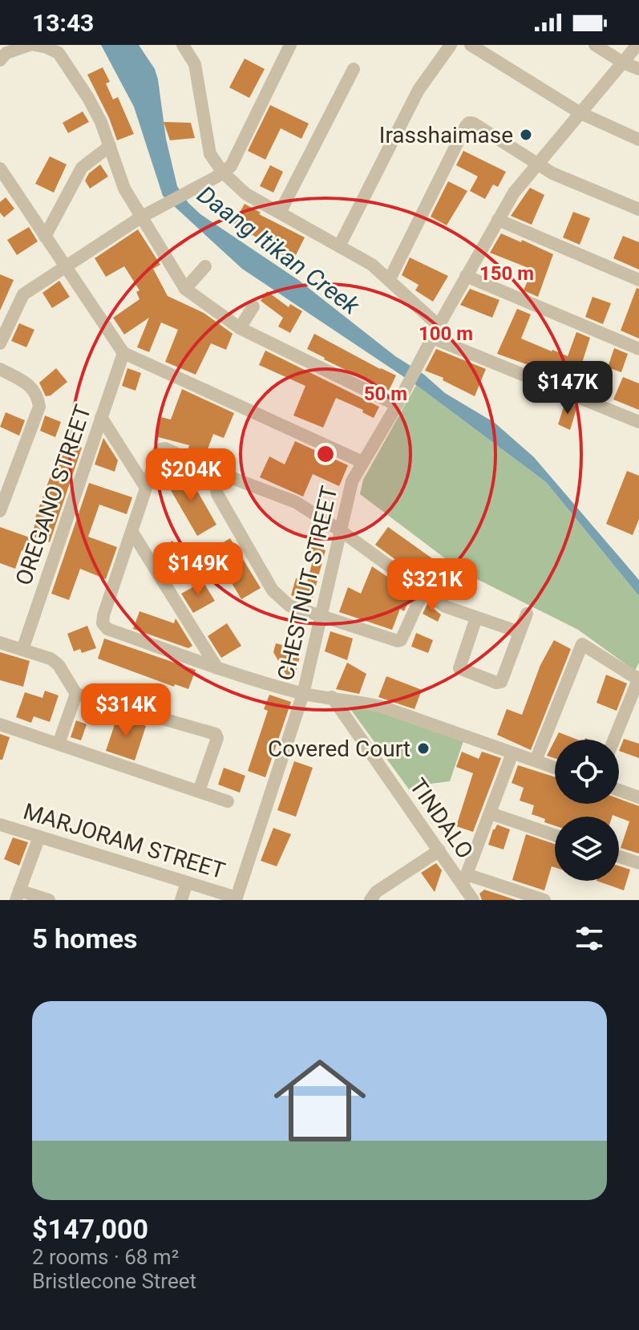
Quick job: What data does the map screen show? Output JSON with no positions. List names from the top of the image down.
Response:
{
  "streets": {
    "street": [
      "OREGANO STREET",
      "CHESTNUT STREET",
      "TINDALO",
      "MARJORAM STREET"
    ]
  },
  "crossings": [
    ["CHESTNUT STREET", "MARJORAM STREET"]
  ],
  "water": ["Daang Itikan Creek"],
  "places": ["Irasshaimase", "Covered Court"],
  "page": {
    "status": "13:43",
    "price": [
      "$147K",
      "$204K",
      "$149K",
      "$321K",
      "$314K"
    ],
    "heading": "5 homes",
    "list": [
      {
        "name": "$147,000",
        "note": "2 rooms · 68 m² · Bristlecone Street"
      }
    ]
  },
  "rings": ["150 m", "100 m", "50 m"]
}
